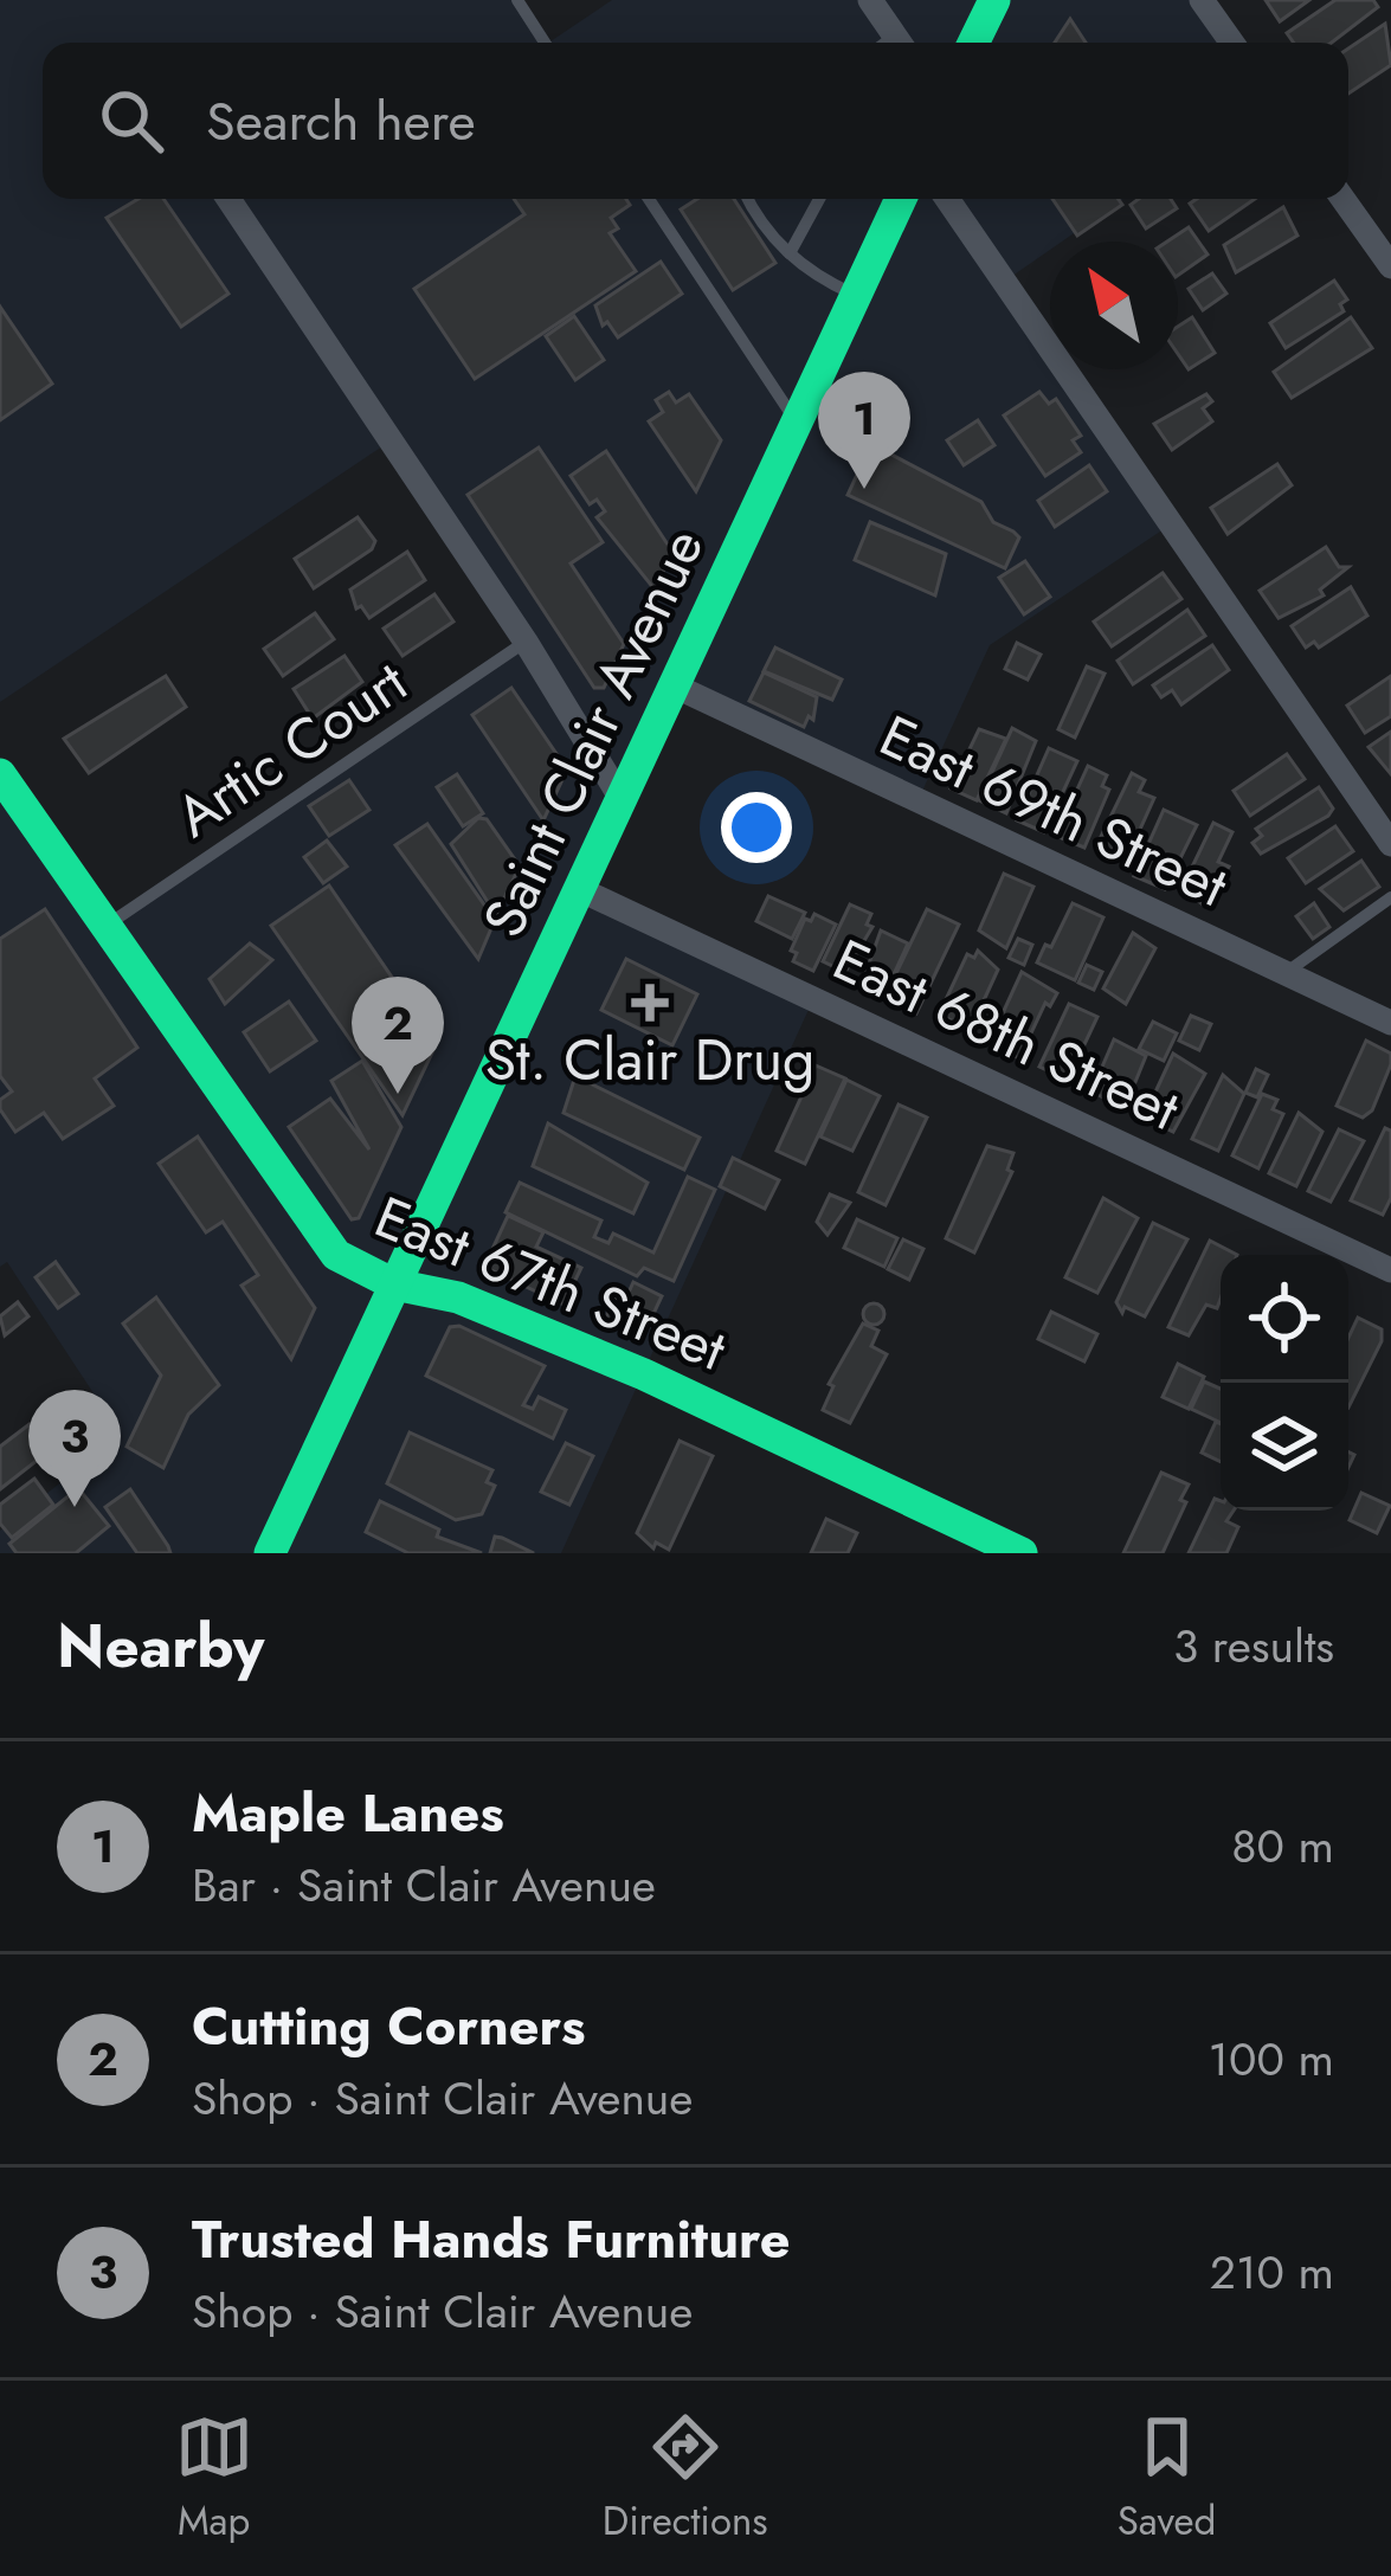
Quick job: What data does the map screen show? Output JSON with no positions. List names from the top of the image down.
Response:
{
  "streets": {
    "main road": ["Saint Clair Avenue", "East 67th Street"],
    "street": ["East 69th Street", "East 68th Street"],
    "lane": ["Artic Court"]
  },
  "crossings": [
    ["Saint Clair Avenue", "East 69th Street"],
    ["Saint Clair Avenue", "East 68th Street"],
    ["Saint Clair Avenue", "East 67th Street"],
    ["Artic Court", "East 67th Street"]
  ],
  "places": {
    "health": ["St. Clair Drug"]
  },
  "north": "top left",
  "page": {
    "search": "Search here",
    "pins": ["1", "2", "3"],
    "heading": ["Nearby", "3 results"],
    "list": [
      {
        "mark": "1",
        "name": "Maple Lanes",
        "note": "Bar · Saint Clair Avenue",
        "value": "80 m"
      },
      {
        "mark": "2",
        "name": "Cutting Corners",
        "note": "Shop · Saint Clair Avenue",
        "value": "100 m"
      },
      {
        "mark": "3",
        "name": "Trusted Hands Furniture",
        "note": "Shop · Saint Clair Avenue",
        "value": "210 m"
      }
    ],
    "nav": ["Map", "Directions", "Saved"]
  }
}
